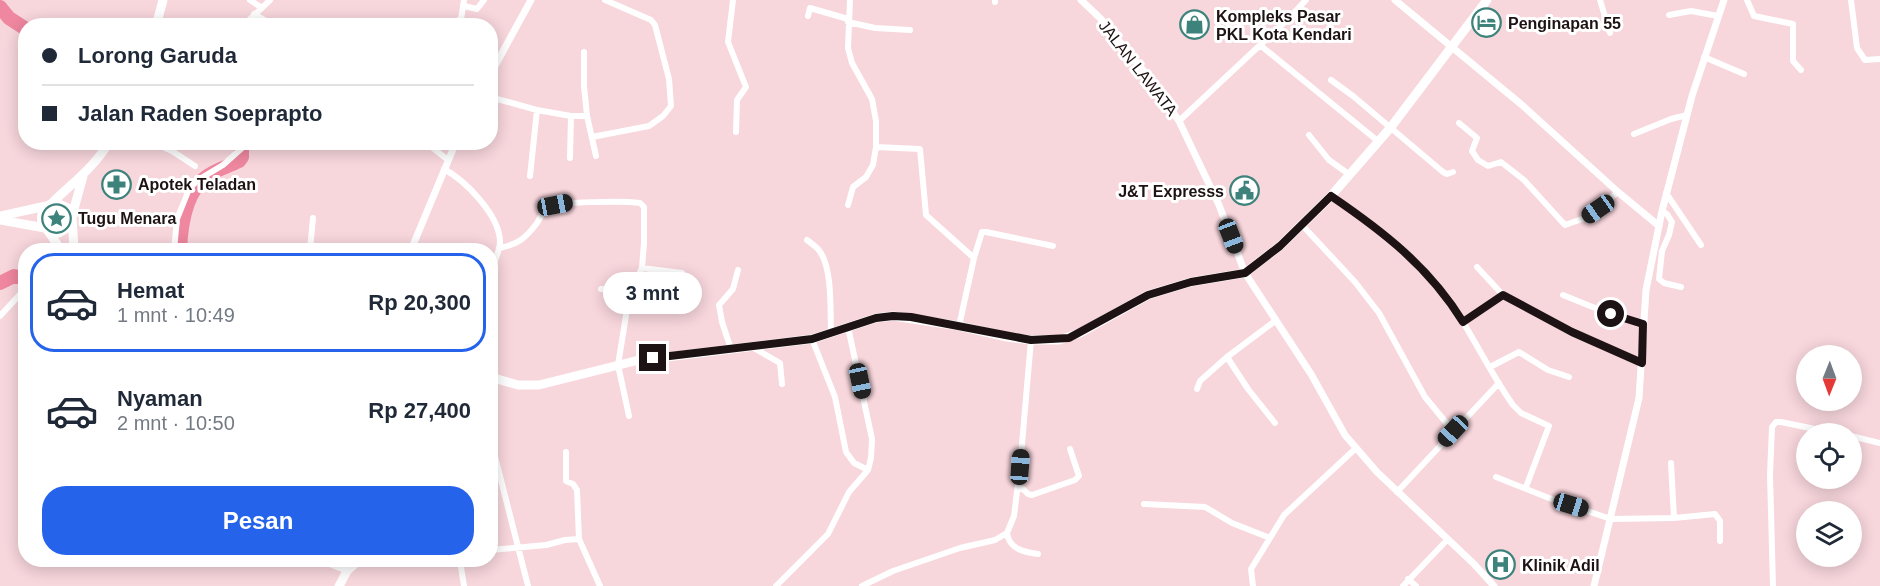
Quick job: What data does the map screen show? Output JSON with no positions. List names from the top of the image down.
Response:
{
  "streets": {
    "street": ["JALAN LAWATA"]
  },
  "places": {
    "hotel": ["Penginapan 55"],
    "shop": ["Kompleks Pasar PKL Kota Kendari"],
    "pharmacy": ["Apotek Teladan"],
    "public building": ["J&T Expresss"],
    "place": ["Tugu Menara"],
    "hospital": ["Klinik Adil"]
  },
  "north": "bottom",
  "page": {
    "banner": ["Lorong Garuda", "Jalan Raden Soeprapto"],
    "list": [
      {
        "name": "Hemat",
        "note": "1 mnt · 10:49",
        "value": "Rp 20,300"
      },
      {
        "name": "Nyaman",
        "note": "2 mnt · 10:50",
        "value": "Rp 27,400"
      }
    ],
    "bubble": "3 mnt",
    "buttons": "Pesan"
  }
}
